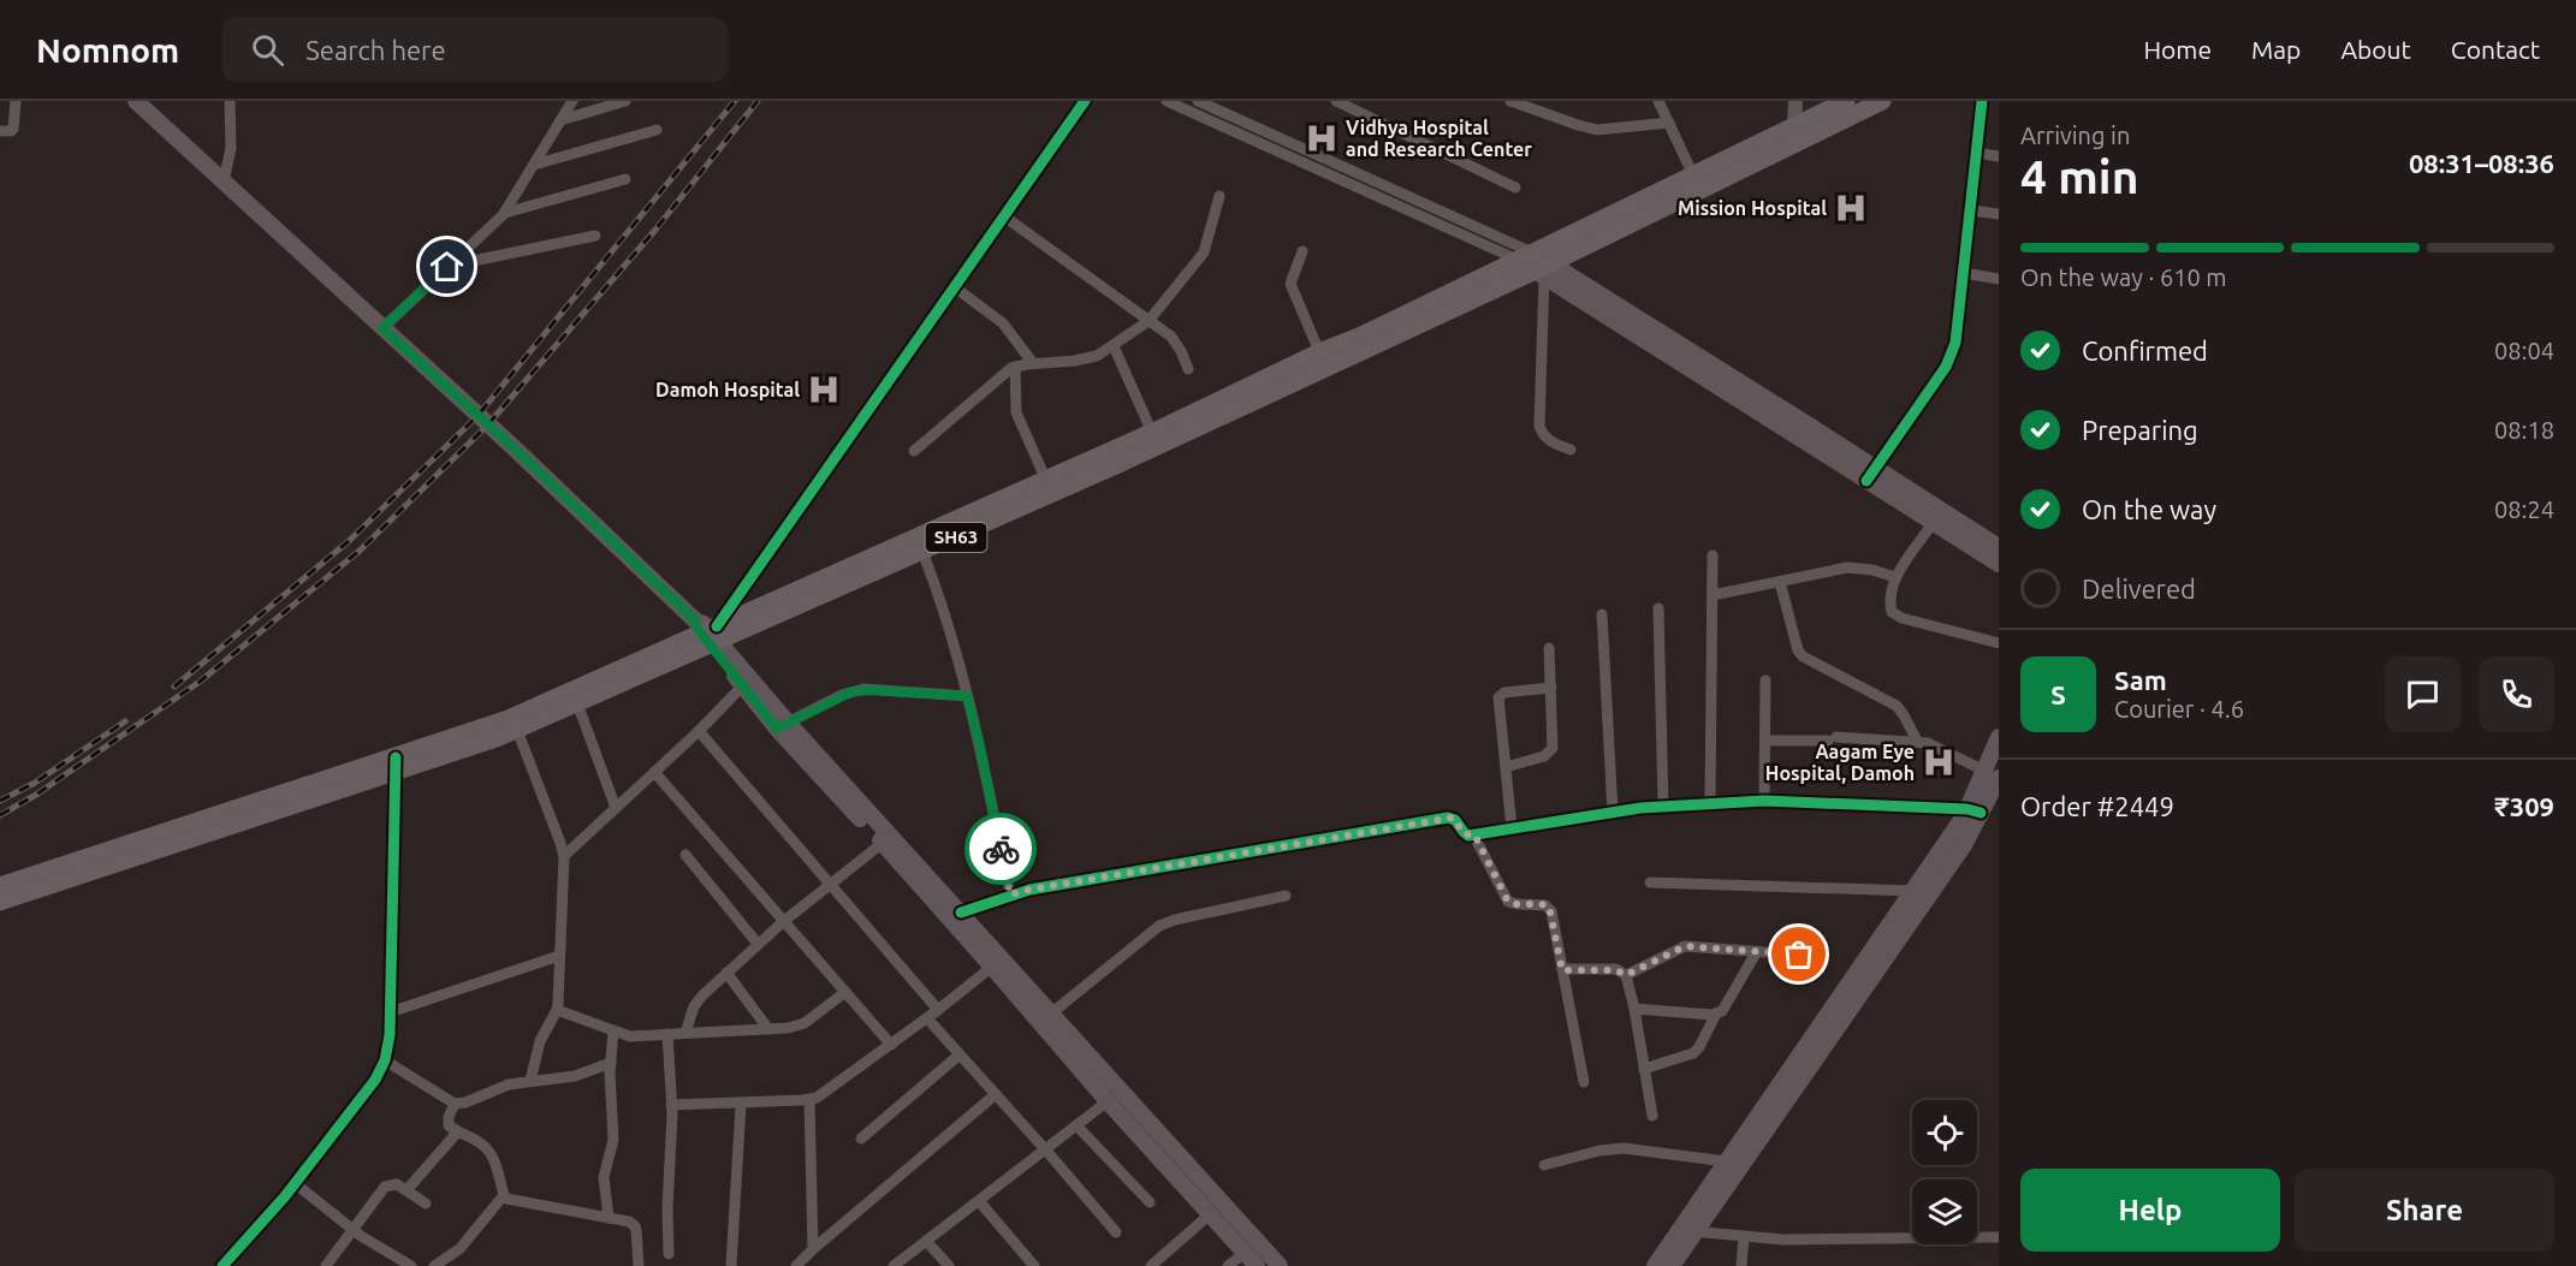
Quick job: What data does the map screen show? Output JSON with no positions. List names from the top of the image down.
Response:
{
  "streets": {
    "main road": ["SH63"]
  },
  "places": {
    "hospital": [
      "Vidhya Hospital and Research Center",
      "Mission Hospital",
      "Damoh Hospital",
      "Aagam Eye Hospital, Damoh"
    ]
  },
  "page": {
    "header": "Nomnom",
    "search": "Search here",
    "nav": [
      "Home",
      "Map",
      "About",
      "Contact"
    ],
    "heading": ["4 min", "Arriving in", "08:31–08:36"],
    "panel": [
      "Sam",
      "Courier · 4.6",
      "Order #2449",
      "₹309"
    ],
    "bar": "On the way · 610 m",
    "list": [
      ["Confirmed", "08:04"],
      ["Preparing", "08:18"],
      ["On the way", "08:24"],
      "Delivered"
    ],
    "round": "S",
    "buttons": ["Help", "Share"]
  }
}
